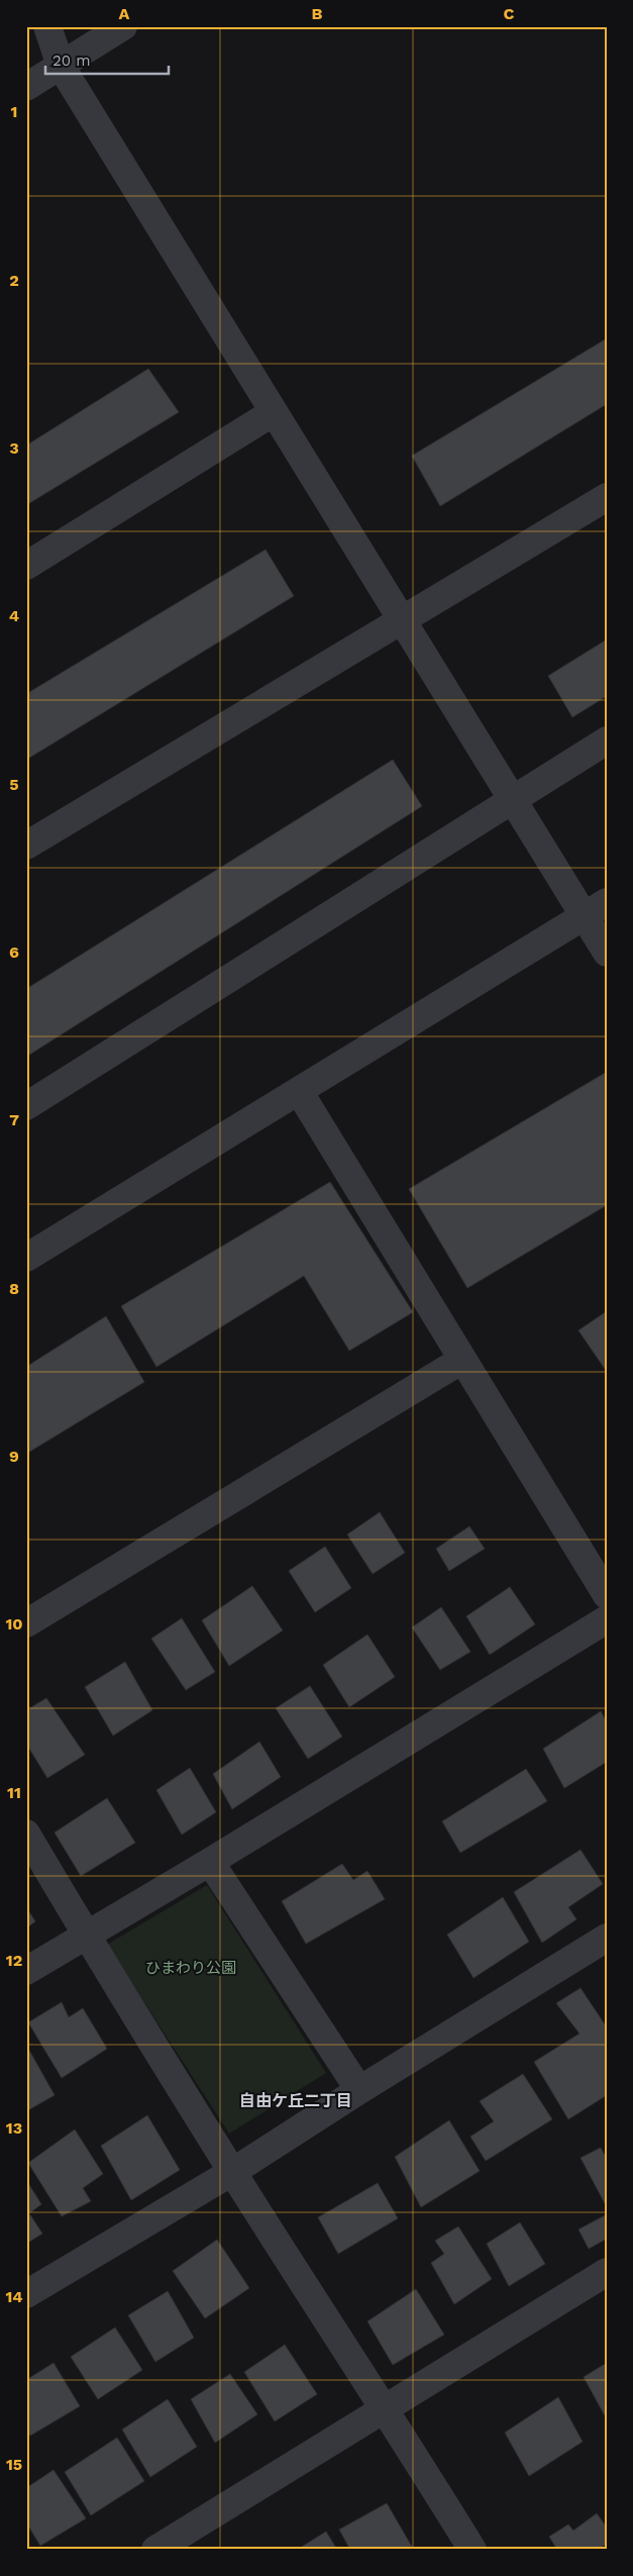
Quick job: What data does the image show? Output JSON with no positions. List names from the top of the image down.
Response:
{
  "districts": ["自由ケ丘二丁目"],
  "parks": ["ひまわり公園"],
  "scale_bar": "20 m",
  "grid": {
    "columns": ["A", "B", "C"],
    "rows": [
      "1",
      "2",
      "3",
      "4",
      "5",
      "6",
      "7",
      "8",
      "9",
      "10",
      "11",
      "12",
      "13",
      "14",
      "15"
    ]
  }
}
